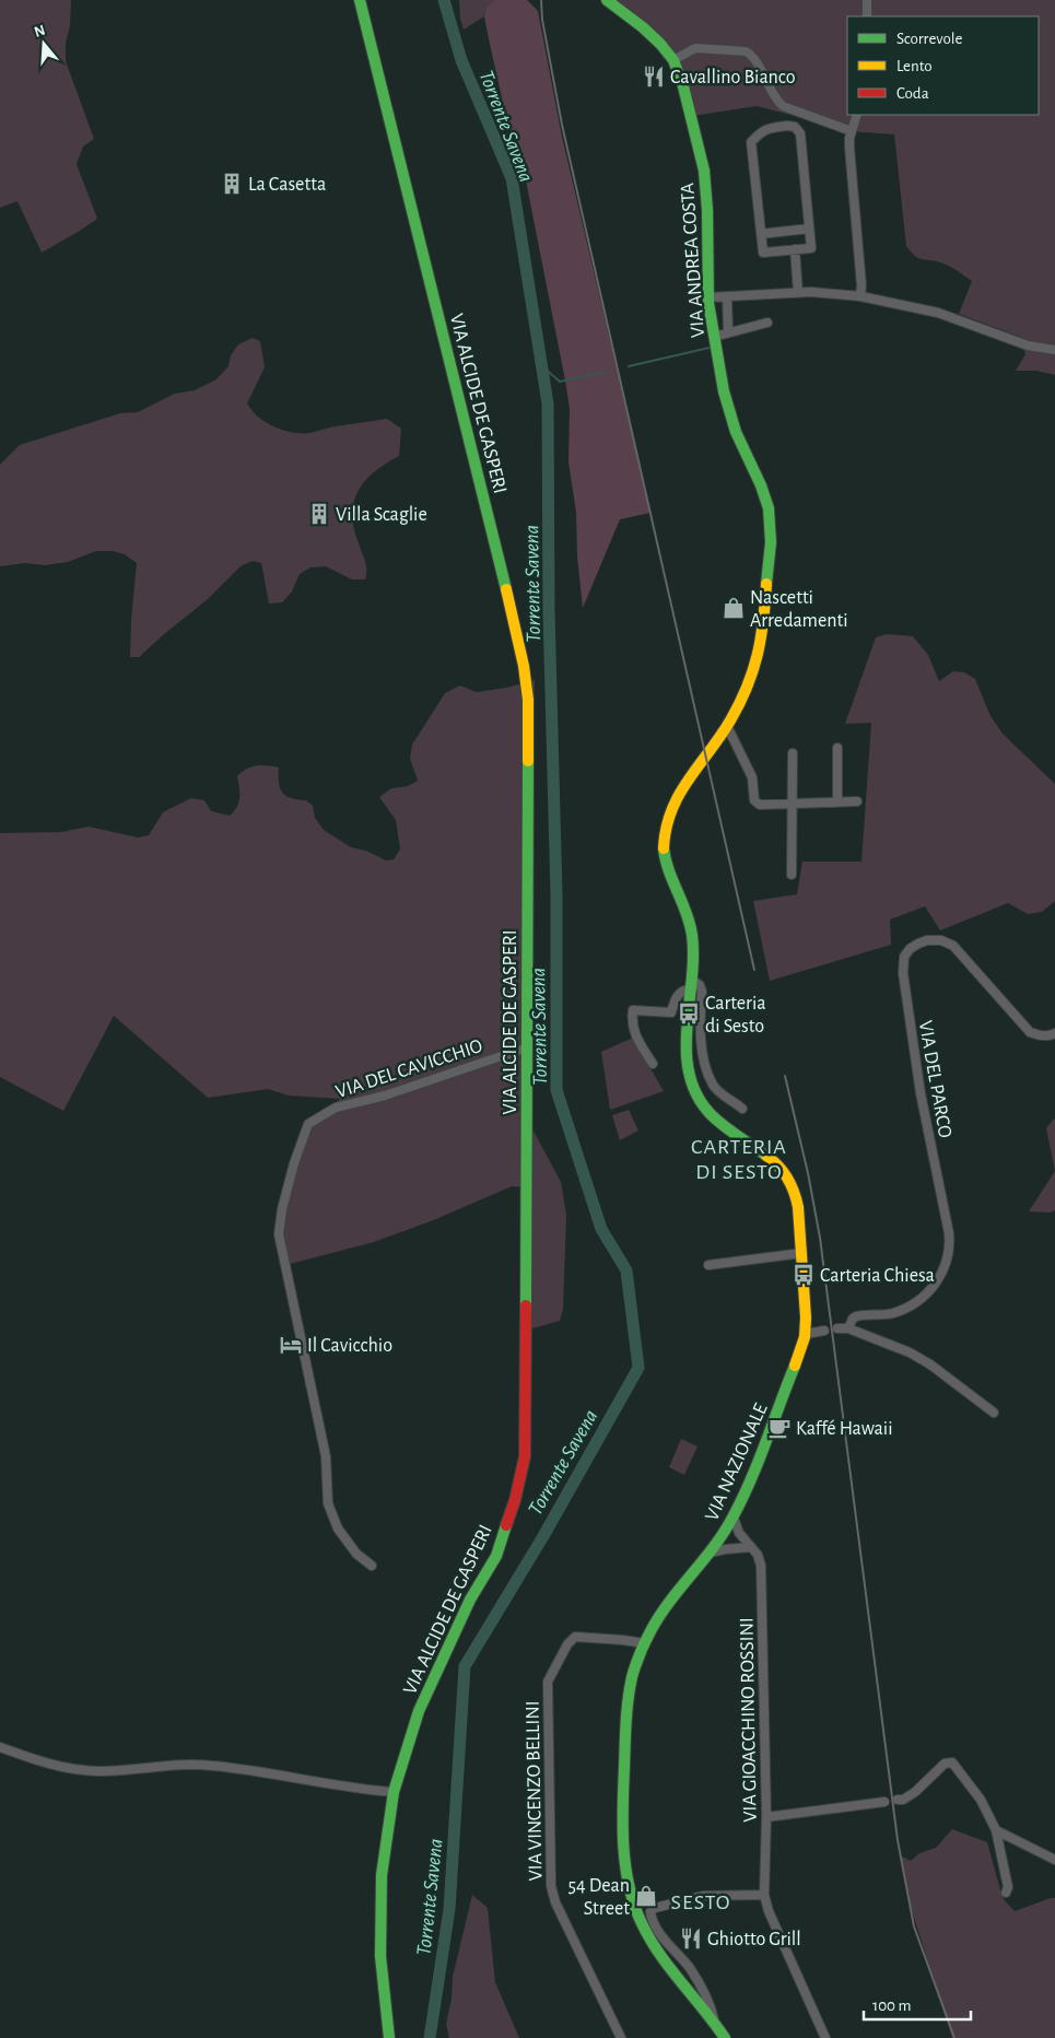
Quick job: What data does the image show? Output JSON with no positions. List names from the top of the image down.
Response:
{
  "streets": {
    "main road": ["VIA ANDREA COSTA", "VIA ALCIDE DE GASPERI", "VIA NAZIONALE"],
    "street": [
      "VIA DEL CAVICCHIO",
      "VIA DEL PARCO",
      "VIA GIOACCHINO ROSSINI",
      "VIA VINCENZO BELLINI"
    ]
  },
  "crossings": [
    ["VIA ANDREA COSTA", "VIA NAZIONALE"],
    ["VIA ALCIDE DE GASPERI", "VIA DEL CAVICCHIO"],
    ["VIA NAZIONALE", "VIA GIOACCHINO ROSSINI"],
    ["VIA NAZIONALE", "VIA VINCENZO BELLINI"]
  ],
  "districts": ["CARTERIA DI SESTO", "SESTO"],
  "water": ["Torrente Savena"],
  "places": {
    "restaurant": ["Cavallino Bianco", "Ghiotto Grill"],
    "building": ["La Casetta", "Villa Scaglie"],
    "shop": ["Nascetti Arredamenti", "54 Dean Street"],
    "bus stop": ["Carteria di Sesto", "Carteria Chiesa"],
    "hotel": ["Il Cavicchio"],
    "cafe": ["Kaffé Hawaii"]
  },
  "legend": ["Scorrevole", "Lento", "Coda"],
  "scale_bar": "100 m",
  "north": "top"
}
